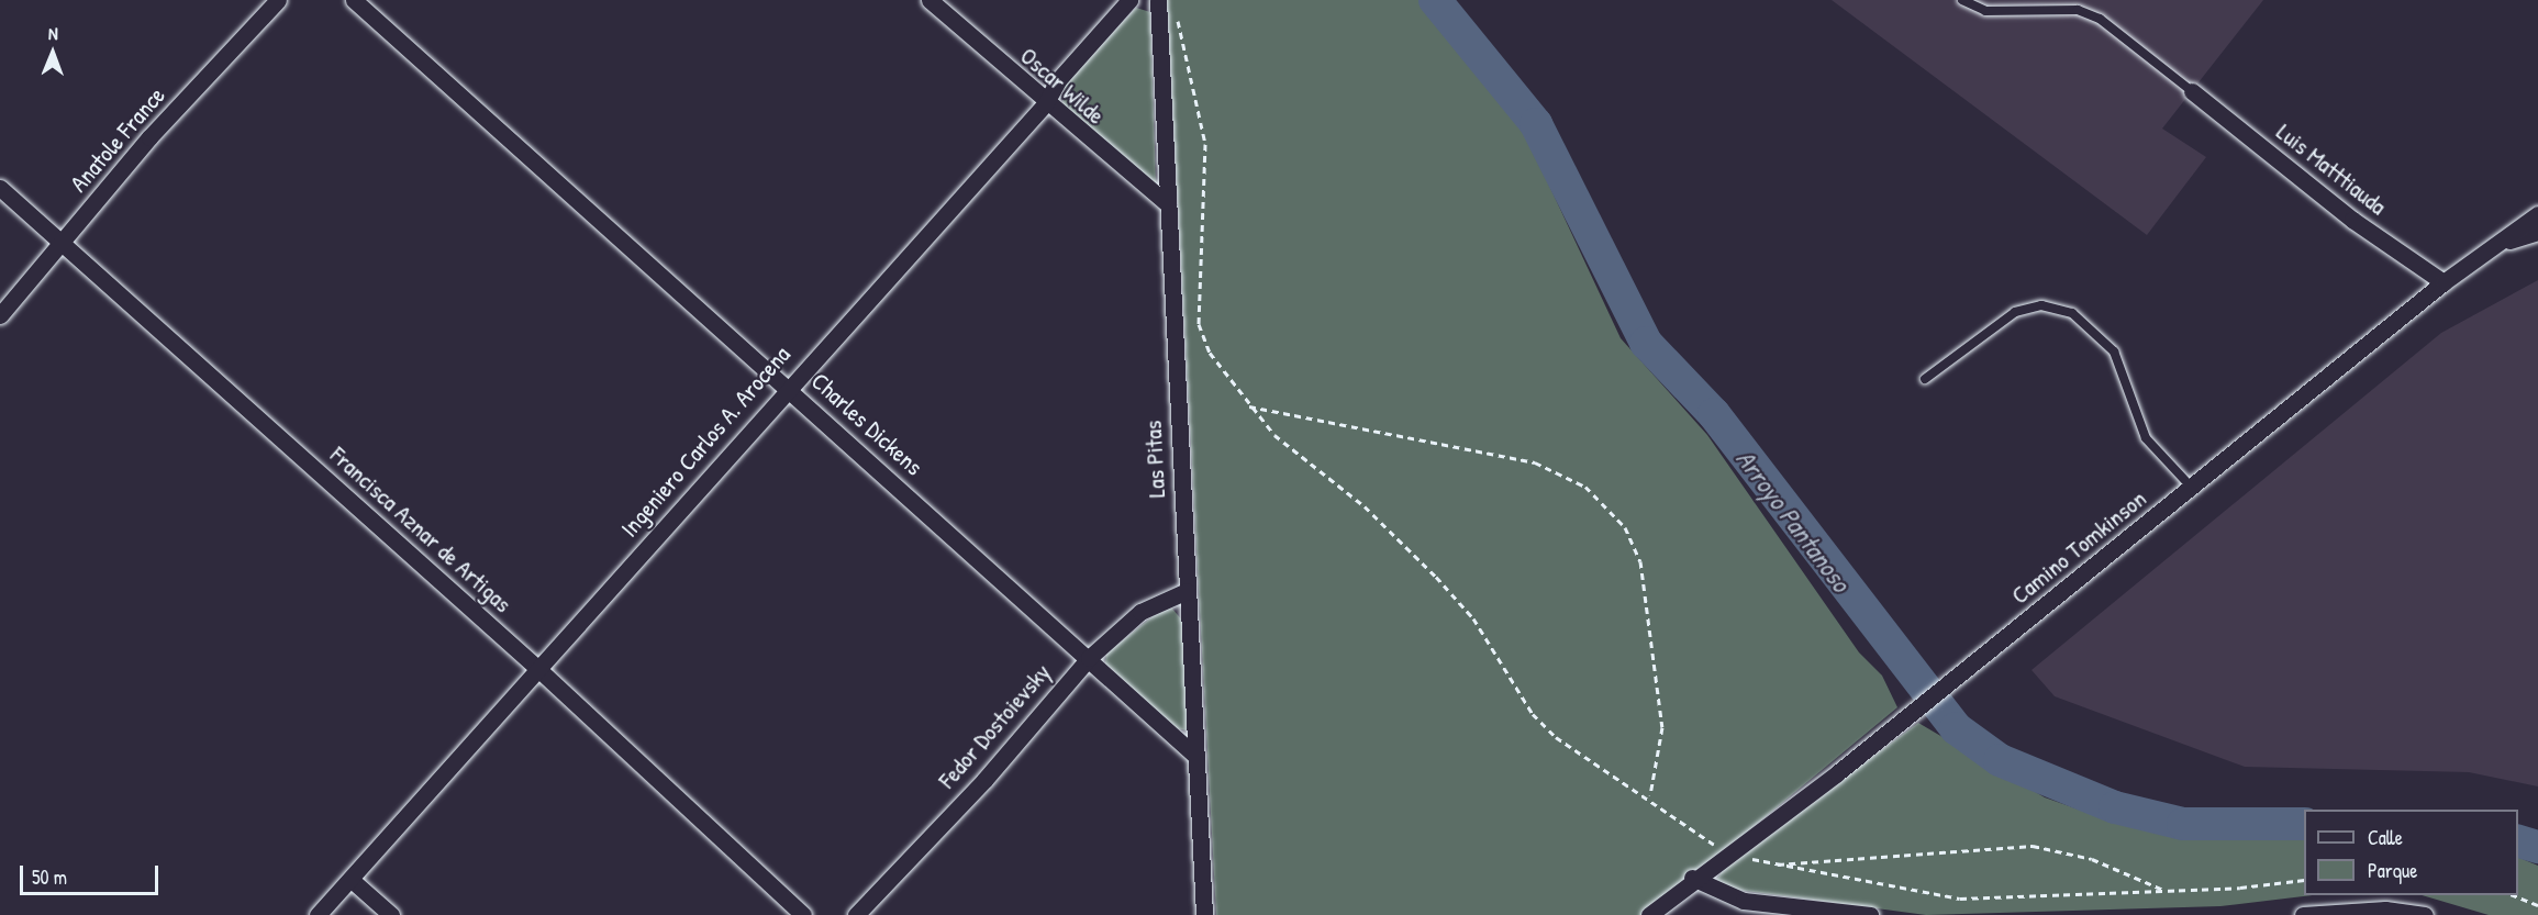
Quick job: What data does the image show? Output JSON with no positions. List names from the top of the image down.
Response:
{
  "streets": {
    "street": [
      "Oscar Wilde",
      "Anatole France",
      "Luis Matttiauda",
      "Charles Dickens",
      "Ingeniero Carlos A. Arocena",
      "Las Pitas",
      "Francisca Aznar de Artigas",
      "Camino Tomkinson",
      "Fedor Dostoievsky"
    ]
  },
  "crossings": [
    ["Oscar Wilde", "Ingeniero Carlos A. Arocena"],
    ["Oscar Wilde", "Las Pitas"],
    ["Anatole France", "Francisca Aznar de Artigas"],
    ["Luis Matttiauda", "Camino Tomkinson"],
    ["Charles Dickens", "Ingeniero Carlos A. Arocena"],
    ["Charles Dickens", "Las Pitas"],
    ["Charles Dickens", "Fedor Dostoievsky"],
    ["Ingeniero Carlos A. Arocena", "Francisca Aznar de Artigas"],
    ["Las Pitas", "Fedor Dostoievsky"]
  ],
  "water": ["Arroyo Pantanoso"],
  "legend": ["Calle", "Parque"],
  "scale_bar": "50 m",
  "north": "top"
}
